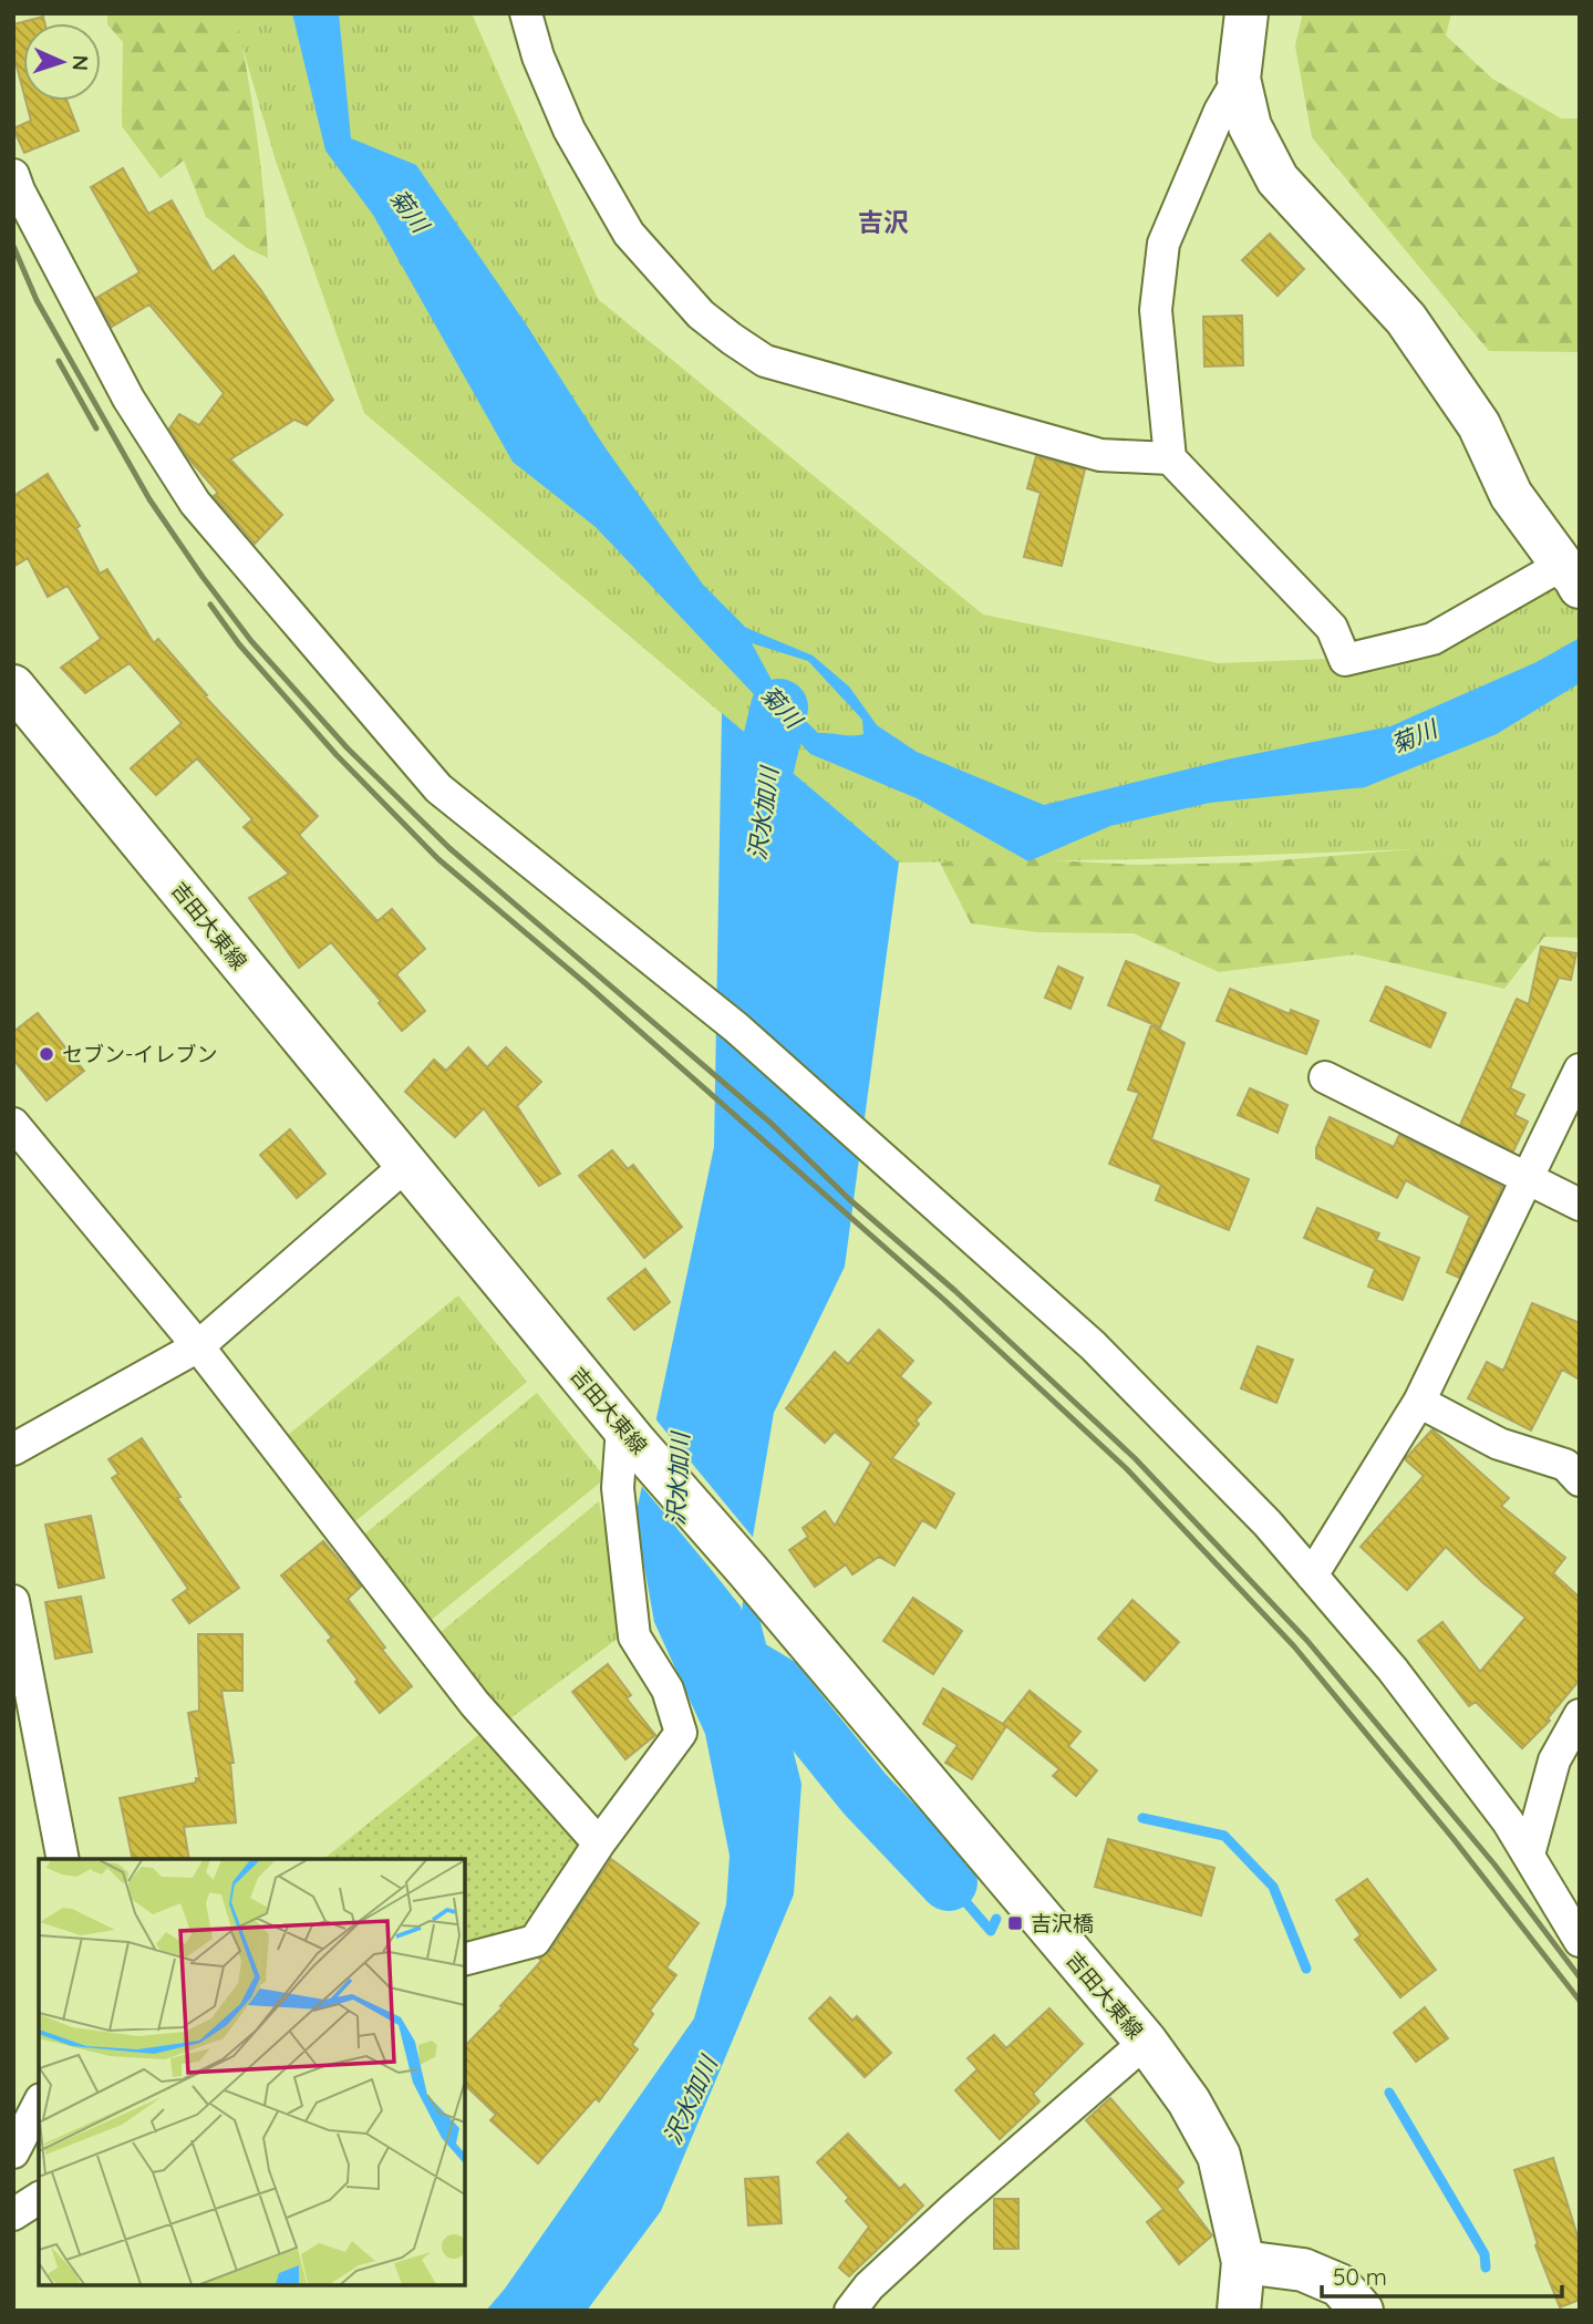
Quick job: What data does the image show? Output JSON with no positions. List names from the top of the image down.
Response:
{
  "streets": {
    "main road": ["吉田大東線"]
  },
  "districts": ["吉沢"],
  "water": ["菊川", "沢水加川"],
  "places": {
    "other": ["セブン-イレブン"],
    "transit": ["吉沢橋"]
  },
  "scale_bar": "50 m",
  "north": "right"
}
